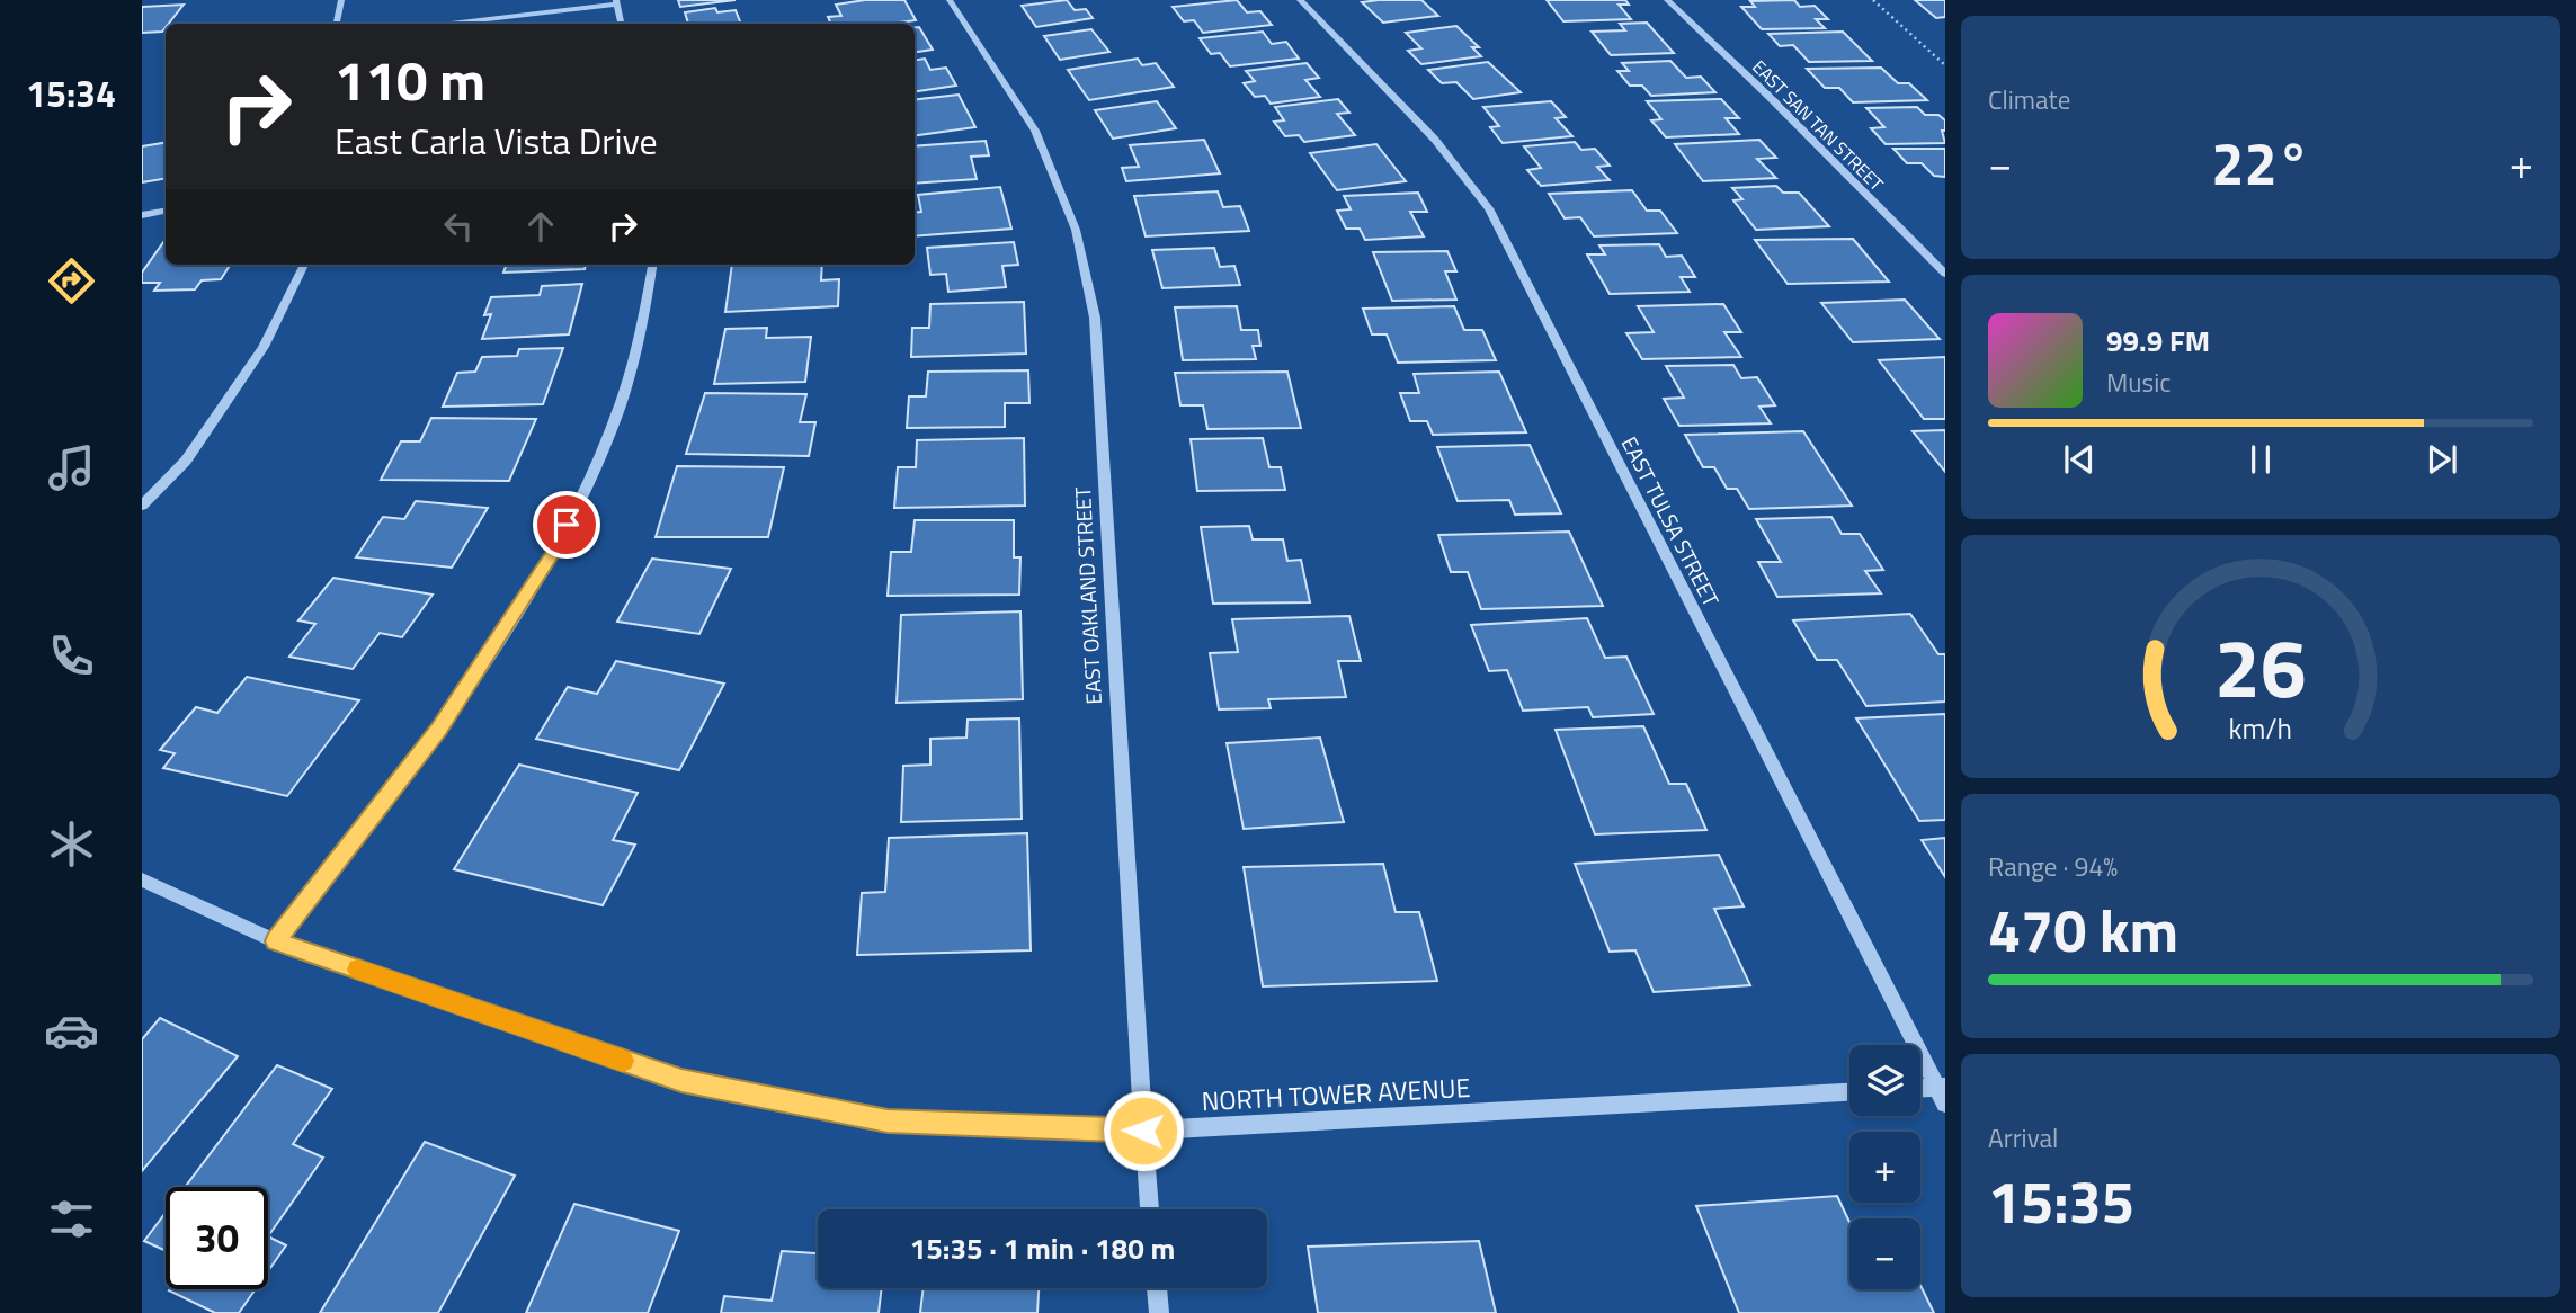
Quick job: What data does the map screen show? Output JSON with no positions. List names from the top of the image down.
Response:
{
  "streets": {
    "street": [
      "EAST SAN TAN STREET",
      "EAST TULSA STREET",
      "EAST OAKLAND STREET",
      "NORTH TOWER AVENUE"
    ]
  },
  "crossings": [
    ["EAST OAKLAND STREET", "NORTH TOWER AVENUE"]
  ],
  "page": {
    "tabs": "15:34",
    "tile": [
      "Climate",
      ["Range · 94%", "470 km"],
      ["Arrival", "15:35"]
    ],
    "turn": ["110 m", "East Carla Vista Drive"],
    "heat": ["−", "22°", "+"],
    "song": ["99.9 FM", "Music"],
    "map_buttons": ["+", "−"],
    "limit": "30",
    "trip": "15:35 · 1 min · 180 m",
    "gauge": ["26", "km/h"]
  }
}
